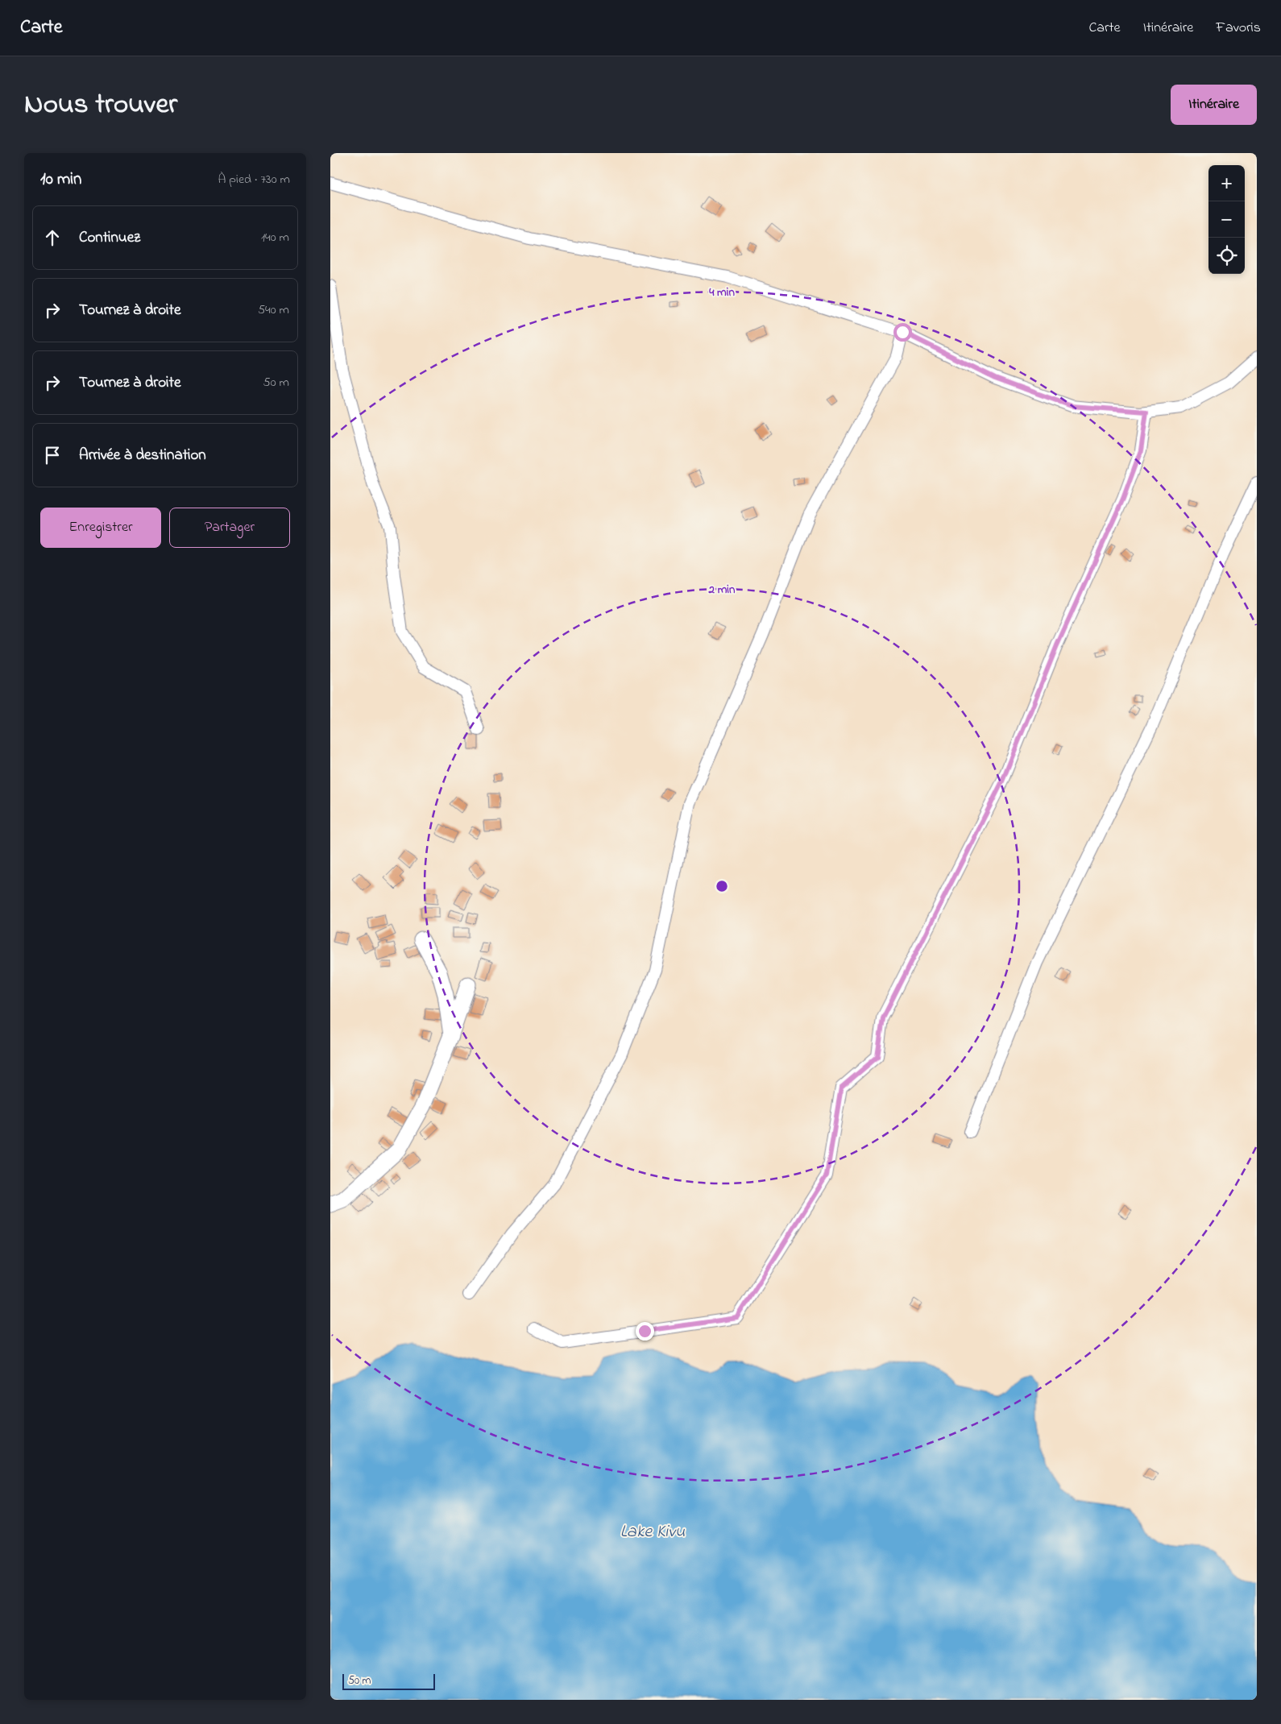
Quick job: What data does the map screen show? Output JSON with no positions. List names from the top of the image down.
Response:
{
  "water": ["Lake Kivu"],
  "scale_bar": "50 m",
  "page": {
    "header": "Carte",
    "nav": ["Carte", "Itinéraire", "Favoris"],
    "title": "Nous trouver",
    "buttons": [
      "Itinéraire",
      ["Enregistrer", "Partager"]
    ],
    "heading": ["10 min", "À pied · 730 m"],
    "map_buttons": ["+", "−"],
    "list": [
      ["Continuez", "140 m"],
      ["Tournez à droite", "540 m"],
      ["Tournez à droite", "50 m"],
      "Arrivée à destination"
    ],
    "scale": "50 m"
  },
  "rings": ["4 min", "2 min"]
}
